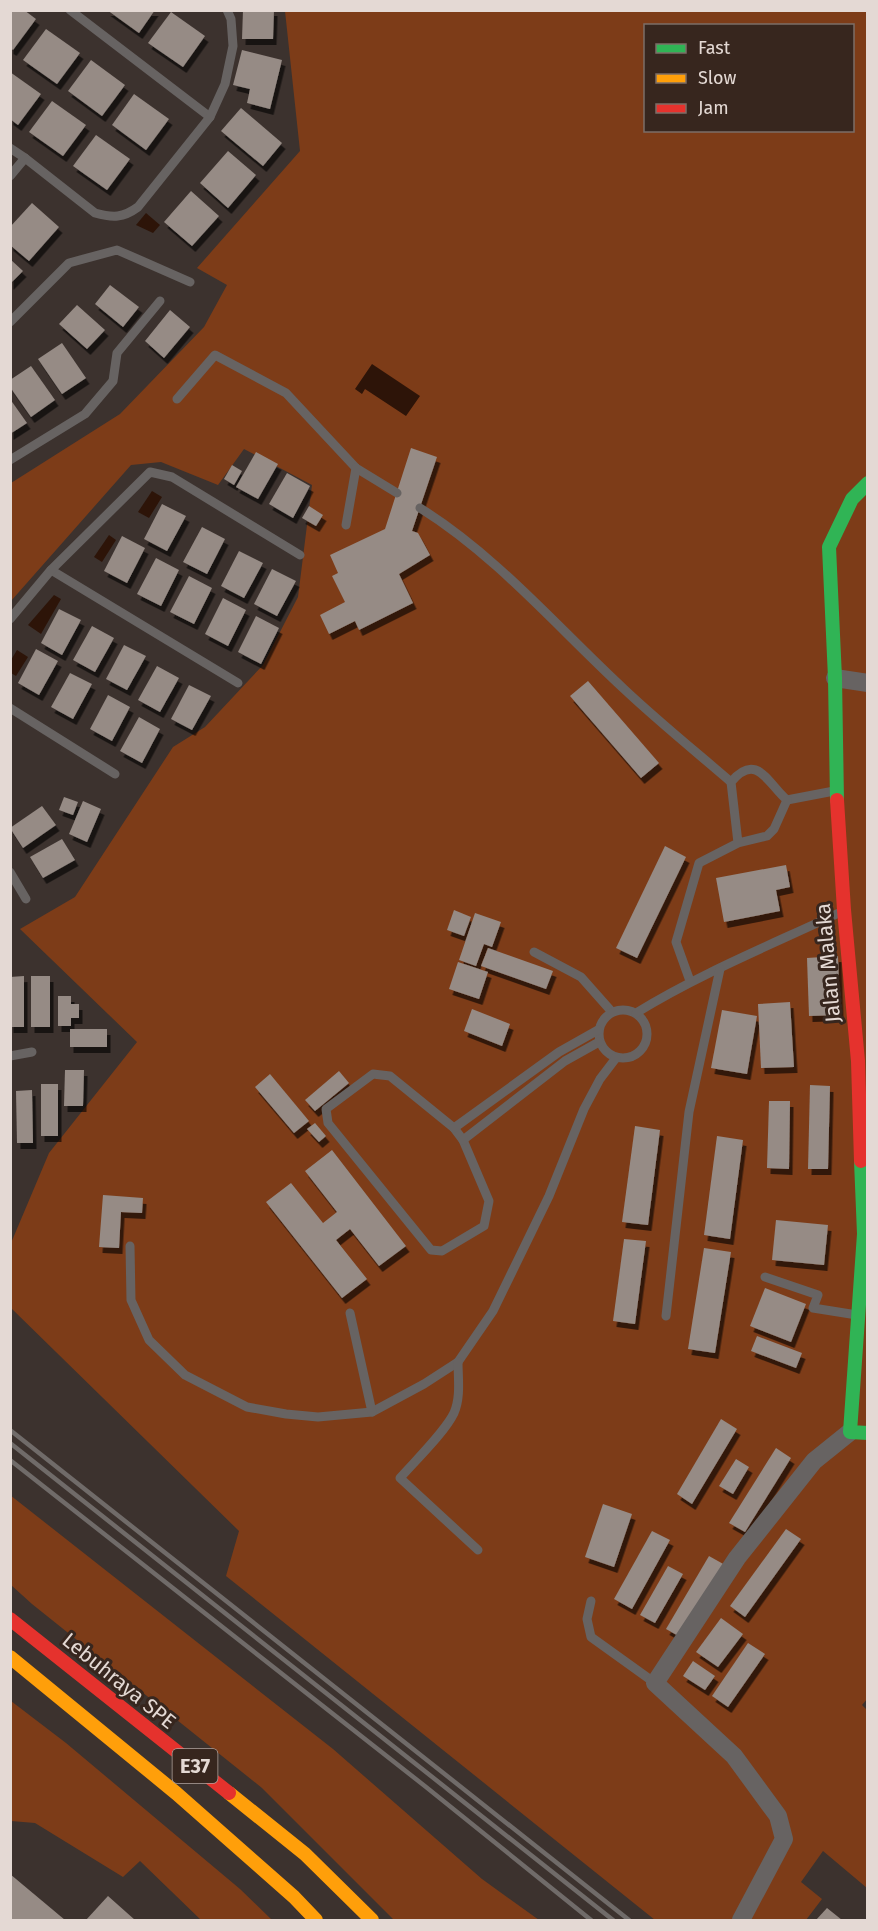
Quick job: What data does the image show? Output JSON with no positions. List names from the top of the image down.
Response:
{
  "streets": {
    "main road": ["Jalan Malaka", "Lebuhraya SPE", "E37"]
  },
  "crossings": [
    ["Lebuhraya SPE", "E37"]
  ],
  "legend": ["Fast", "Slow", "Jam"]
}
